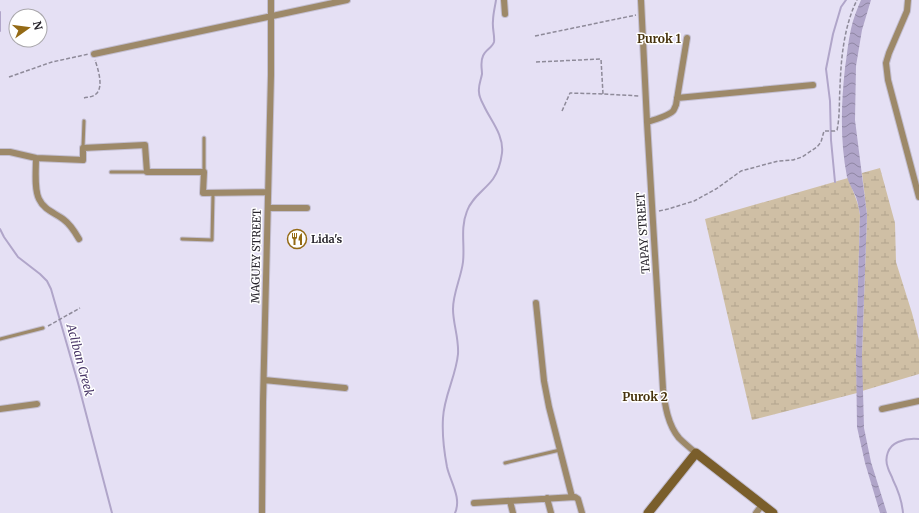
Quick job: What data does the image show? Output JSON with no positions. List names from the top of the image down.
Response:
{
  "streets": {
    "street": ["TAPAY STREET", "MAGUEY STREET"]
  },
  "districts": ["Purok 1", "Purok 2"],
  "water": ["Acliban Creek"],
  "places": {
    "restaurant": ["Lida's"]
  },
  "north": "right"
}
